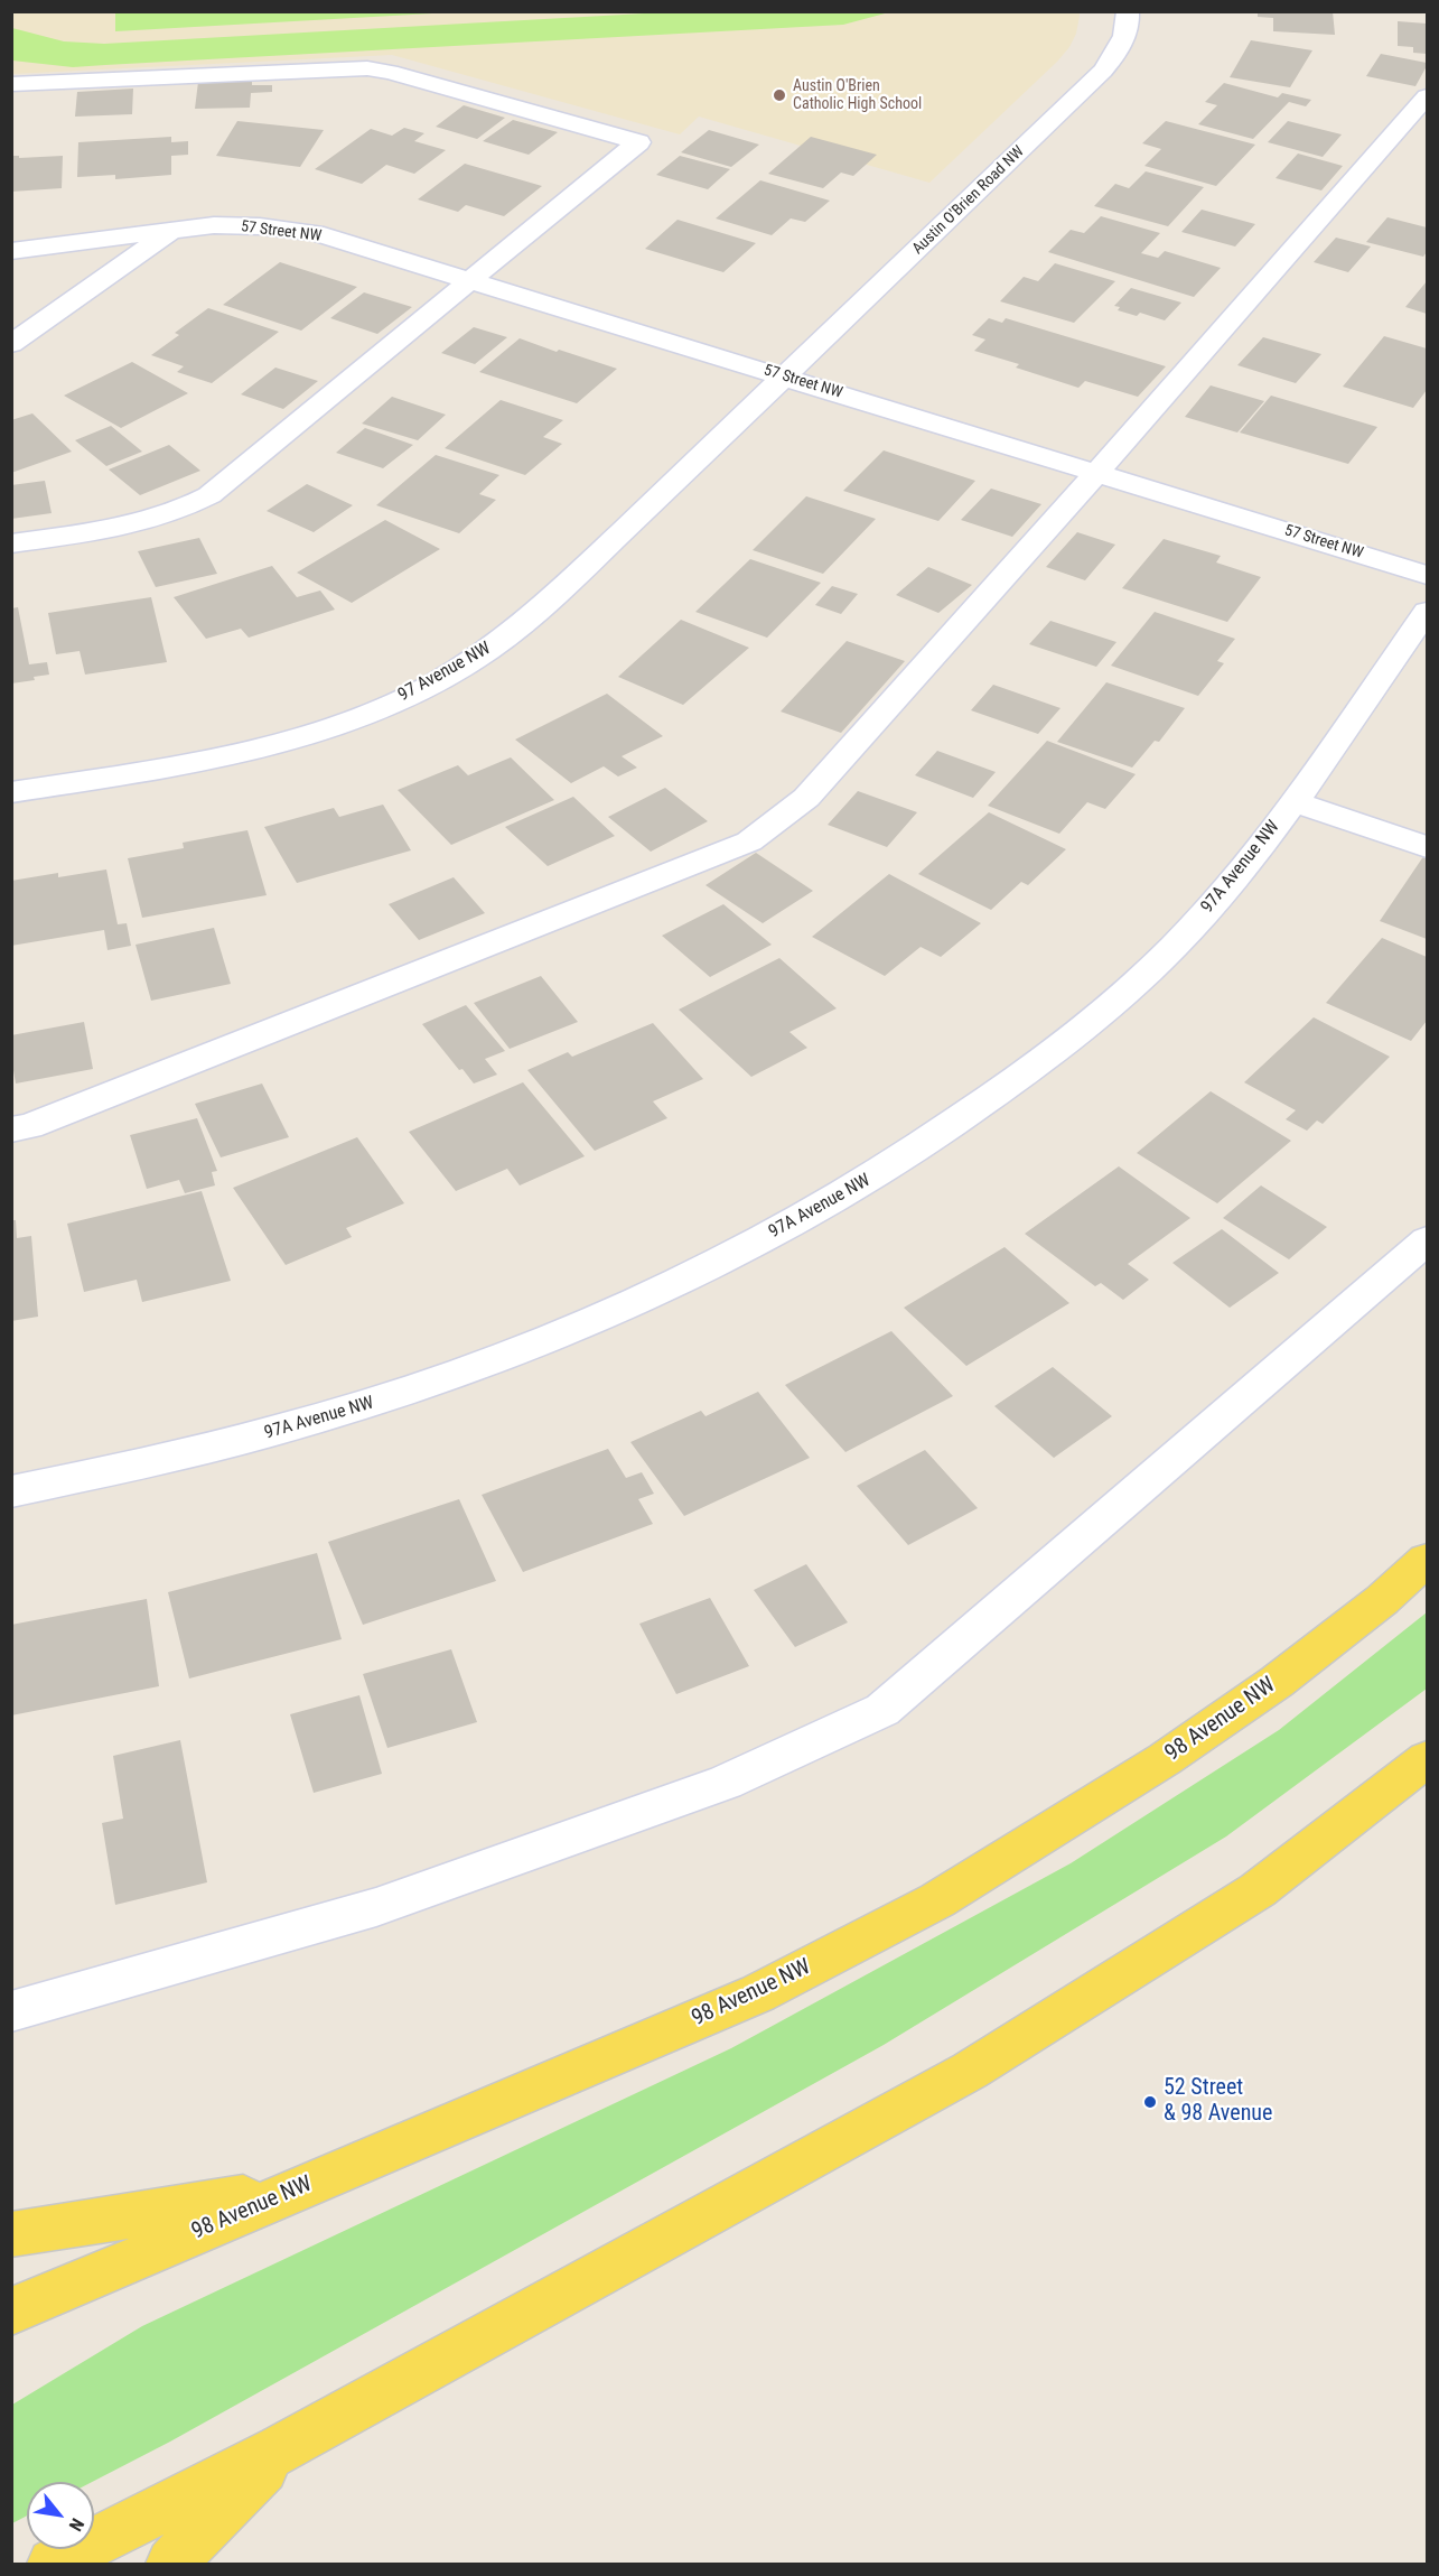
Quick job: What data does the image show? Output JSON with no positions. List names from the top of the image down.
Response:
{
  "streets": {
    "main road": ["98 Avenue NW"],
    "street": [
      "Austin O'Brien Road NW",
      "57 Street NW",
      "97 Avenue NW",
      "97A Avenue NW"
    ]
  },
  "crossings": [
    ["Austin O'Brien Road NW", "57 Street NW"],
    ["Austin O'Brien Road NW", "97 Avenue NW"],
    ["57 Street NW", "97 Avenue NW"]
  ],
  "places": ["Austin O'Brien Catholic High School", "52 Street & 98 Avenue"],
  "north": "bottom right"
}
